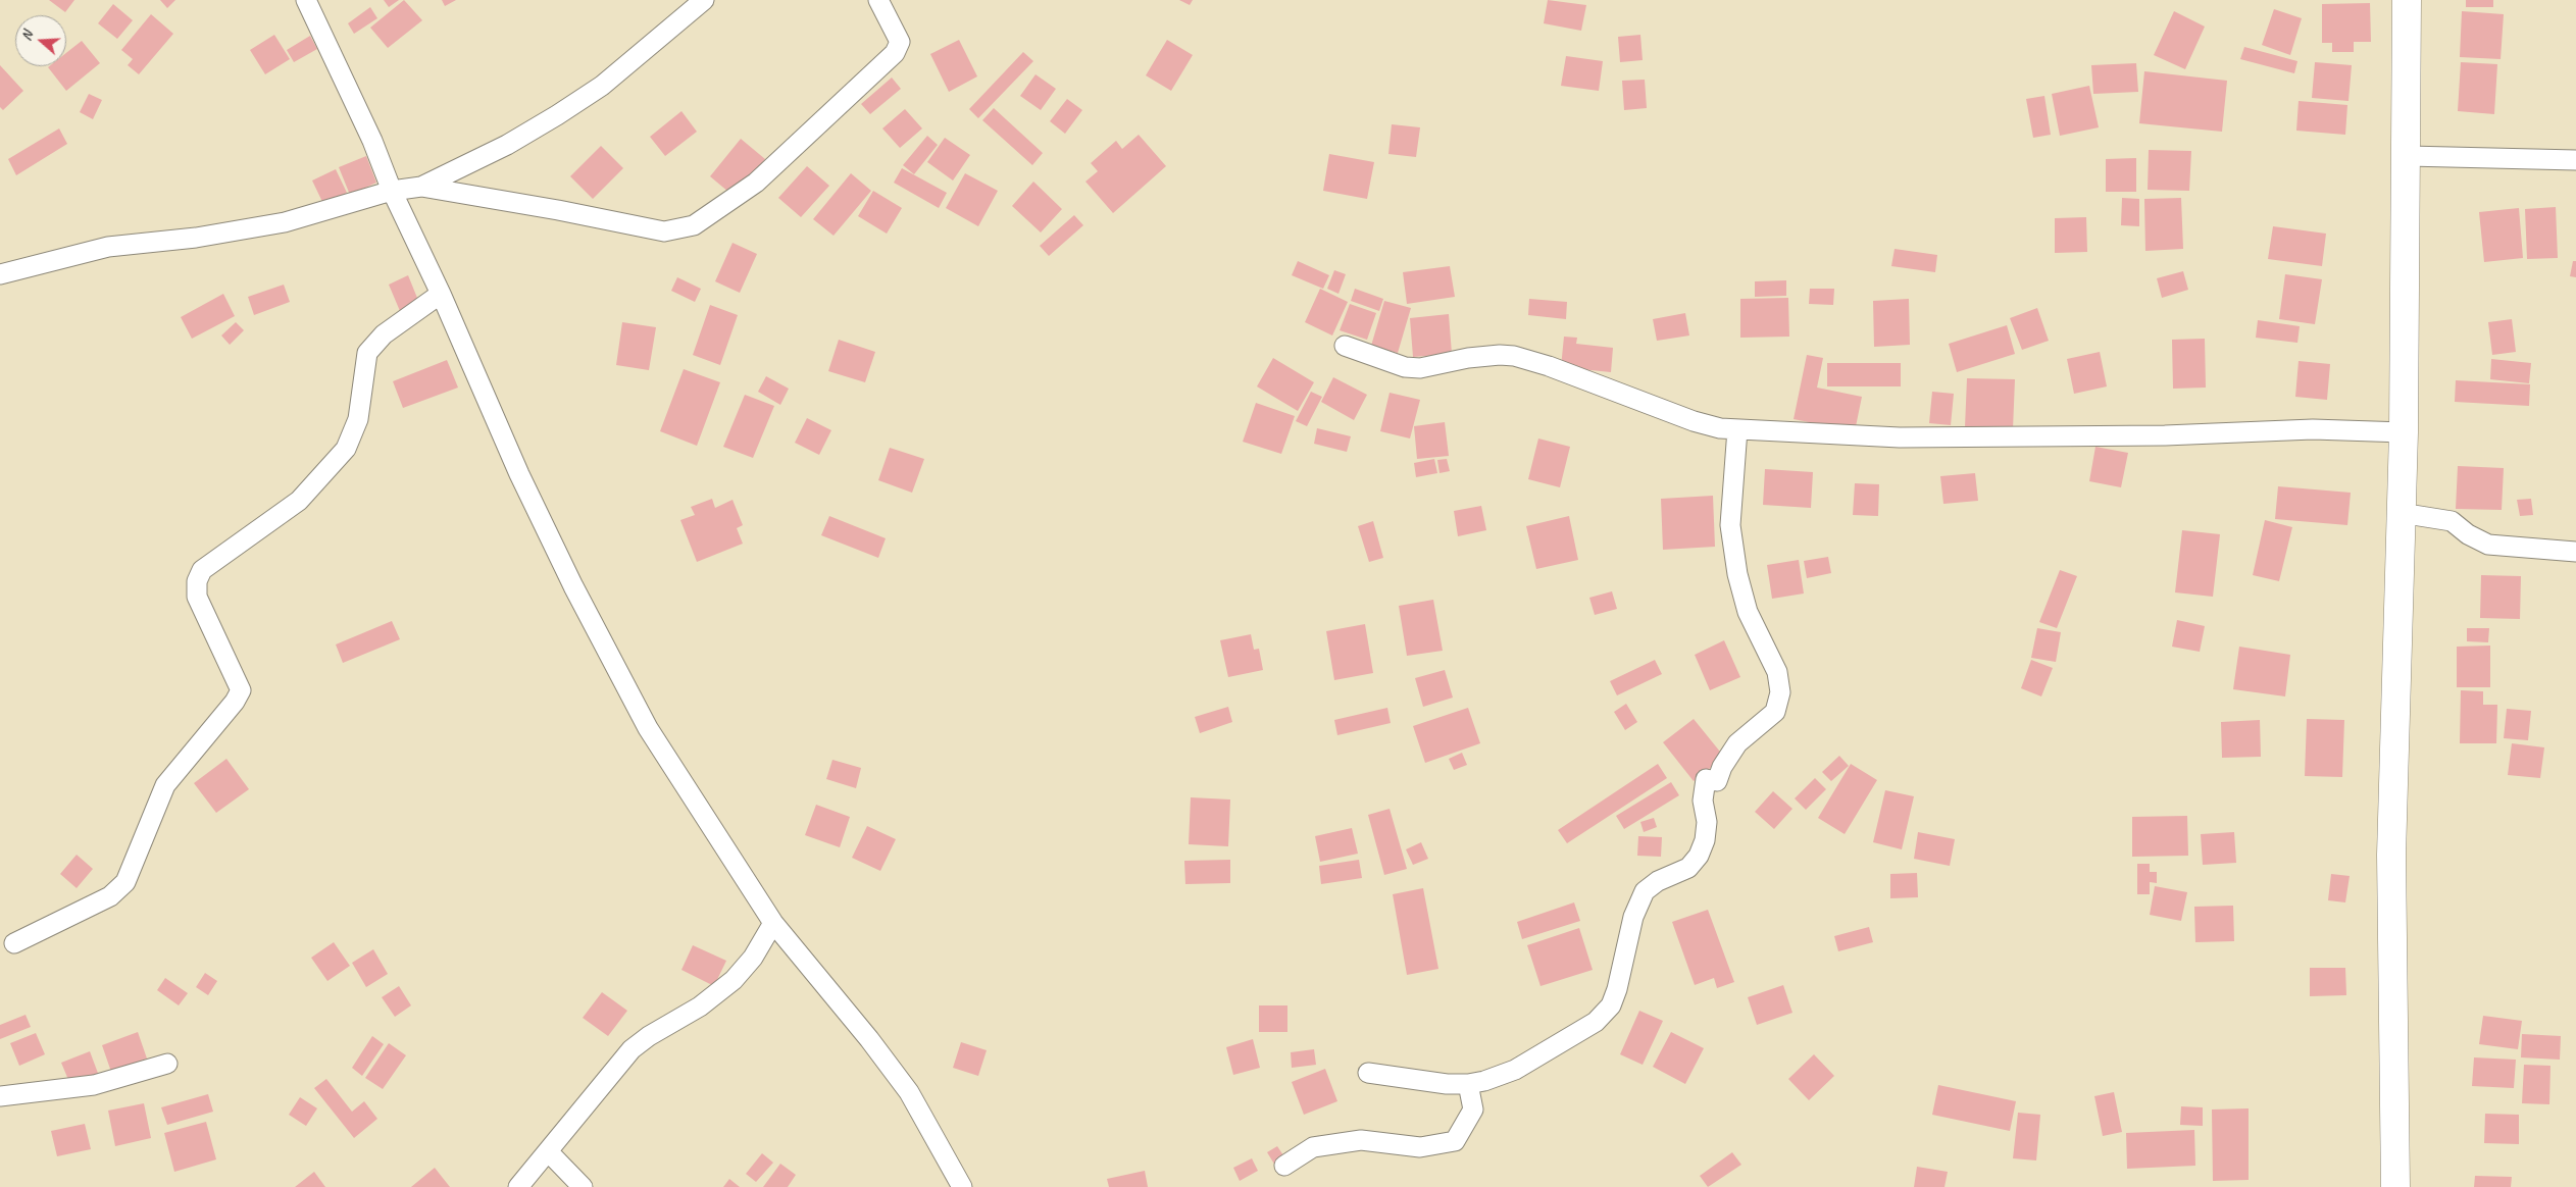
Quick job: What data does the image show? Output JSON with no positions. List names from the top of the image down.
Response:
{
  "north": "left"
}
